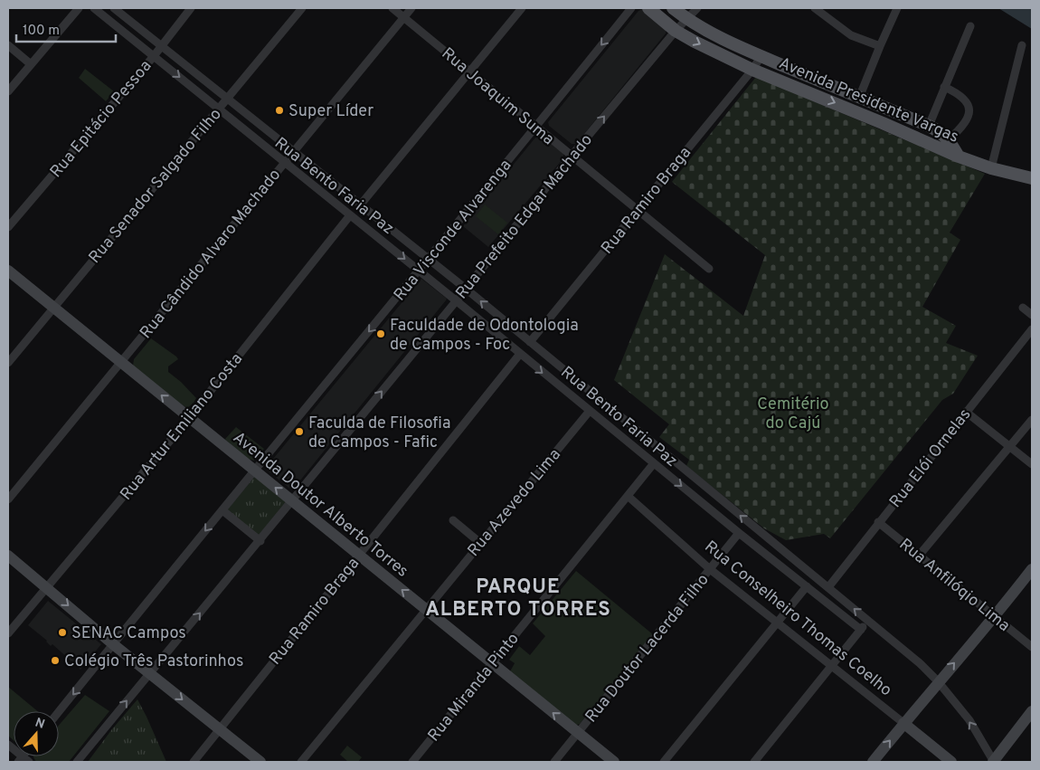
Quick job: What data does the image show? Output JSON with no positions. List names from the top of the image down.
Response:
{
  "streets": {
    "main road": ["Avenida Presidente Vargas", "Avenida Doutor Alberto Torres", "Rua Conselheiro Thomas Coelho"],
    "street": [
      "Rua Joaquim Suma",
      "Rua Epitácio Pessoa",
      "Rua Senador Salgado Filho",
      "Rua Bento Faria Paz",
      "Rua Ramiro Braga",
      "Rua Prefeito Edgar Machado",
      "Rua Visconde Alvarenga",
      "Rua Cândido Alvaro Machado",
      "Rua Artur Emiliano Costa",
      "Rua Elói Ornelas",
      "Rua Azevedo Lima",
      "Rua Anfilóqio Lima",
      "Rua Doutor Lacerda Filho",
      "Rua Miranda Pinto"
    ]
  },
  "crossings": [
    ["Rua Joaquim Suma", "Rua Ramiro Braga"],
    ["Rua Joaquim Suma", "Rua Prefeito Edgar Machado"],
    ["Rua Joaquim Suma", "Rua Visconde Alvarenga"],
    ["Rua Joaquim Suma", "Rua Cândido Alvaro Machado"],
    ["Avenida Presidente Vargas", "Rua Ramiro Braga"],
    ["Avenida Presidente Vargas", "Rua Prefeito Edgar Machado"],
    ["Rua Epitácio Pessoa", "Rua Bento Faria Paz"],
    ["Rua Senador Salgado Filho", "Rua Bento Faria Paz"],
    ["Rua Senador Salgado Filho", "Avenida Doutor Alberto Torres"],
    ["Rua Bento Faria Paz", "Rua Ramiro Braga"],
    ["Rua Bento Faria Paz", "Rua Prefeito Edgar Machado"],
    ["Rua Bento Faria Paz", "Rua Visconde Alvarenga"],
    ["Rua Bento Faria Paz", "Rua Cândido Alvaro Machado"],
    ["Rua Bento Faria Paz", "Rua Artur Emiliano Costa"],
    ["Rua Bento Faria Paz", "Rua Elói Ornelas"],
    ["Rua Bento Faria Paz", "Rua Azevedo Lima"],
    ["Rua Bento Faria Paz", "Rua Doutor Lacerda Filho"],
    ["Rua Bento Faria Paz", "Rua Miranda Pinto"],
    ["Rua Ramiro Braga", "Avenida Doutor Alberto Torres"],
    ["Rua Prefeito Edgar Machado", "Avenida Doutor Alberto Torres"],
    ["Rua Visconde Alvarenga", "Avenida Doutor Alberto Torres"],
    ["Rua Cândido Alvaro Machado", "Avenida Doutor Alberto Torres"],
    ["Rua Artur Emiliano Costa", "Avenida Doutor Alberto Torres"],
    ["Rua Elói Ornelas", "Rua Anfilóqio Lima"],
    ["Rua Azevedo Lima", "Avenida Doutor Alberto Torres"],
    ["Avenida Doutor Alberto Torres", "Rua Doutor Lacerda Filho"],
    ["Avenida Doutor Alberto Torres", "Rua Miranda Pinto"],
    ["Rua Conselheiro Thomas Coelho", "Rua Doutor Lacerda Filho"],
    ["Rua Conselheiro Thomas Coelho", "Rua Miranda Pinto"]
  ],
  "one_way": ["Rua Prefeito Edgar Machado", "Rua Visconde Alvarenga", "Avenida Doutor Alberto Torres"],
  "districts": ["PARQUE ALBERTO TORRES"],
  "parks": ["Cemitério do Cajú"],
  "places": [
    "Super Líder",
    "Faculdade de Odontologia de Campos - Foc",
    "Faculda de Filosofia de Campos - Fafic",
    "SENAC Campos",
    "Colégio Três Pastorinhos"
  ],
  "scale_bar": "100 m",
  "north": "top"
}
